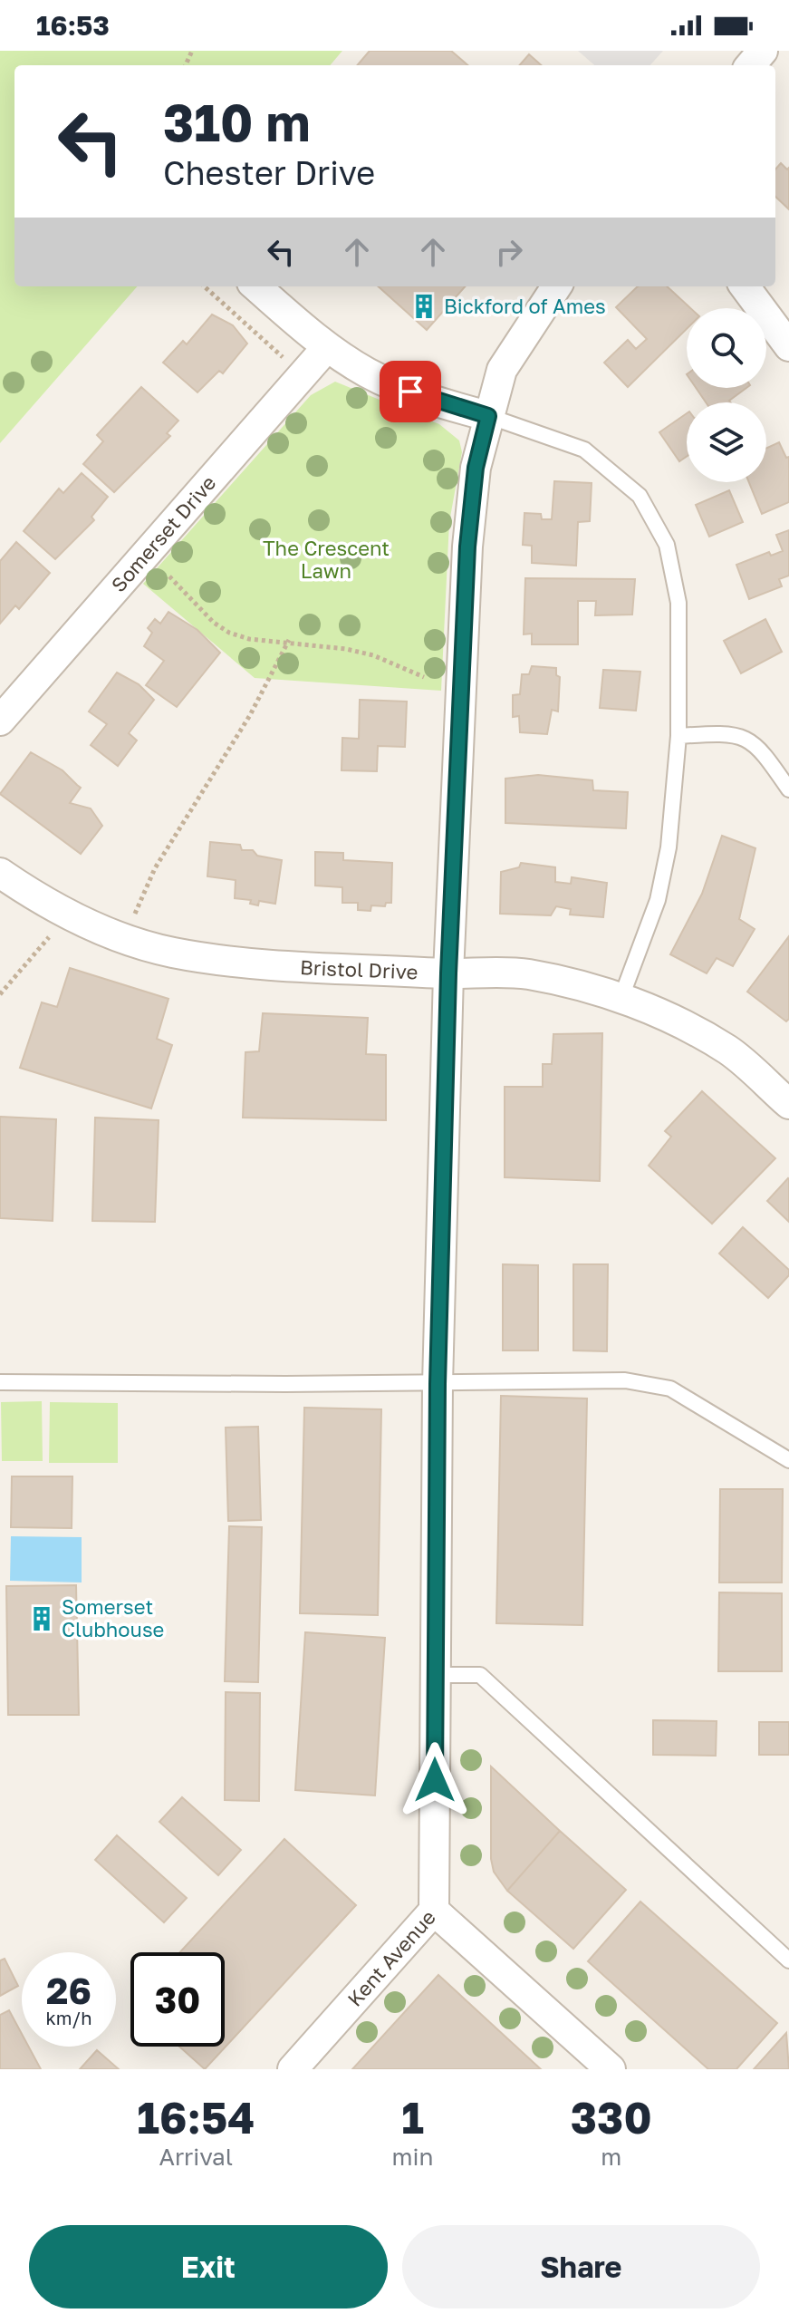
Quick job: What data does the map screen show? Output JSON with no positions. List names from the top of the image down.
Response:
{
  "streets": {
    "street": ["Somerset Drive", "Bristol Drive", "Kent Avenue"]
  },
  "crossings": [
    ["Bristol Drive", "Kent Avenue"]
  ],
  "parks": ["The Crescent Lawn"],
  "places": {
    "building": ["Bickford of Ames", "Somerset Clubhouse"]
  },
  "page": {
    "status": "16:53",
    "turn": ["310 m", "Chester Drive"],
    "speed": "26 km/h",
    "limit": "30",
    "eta": [
      "16:54",
      "Arrival",
      "1",
      "min",
      "330",
      "m"
    ],
    "buttons": ["Exit", "Share"]
  }
}
